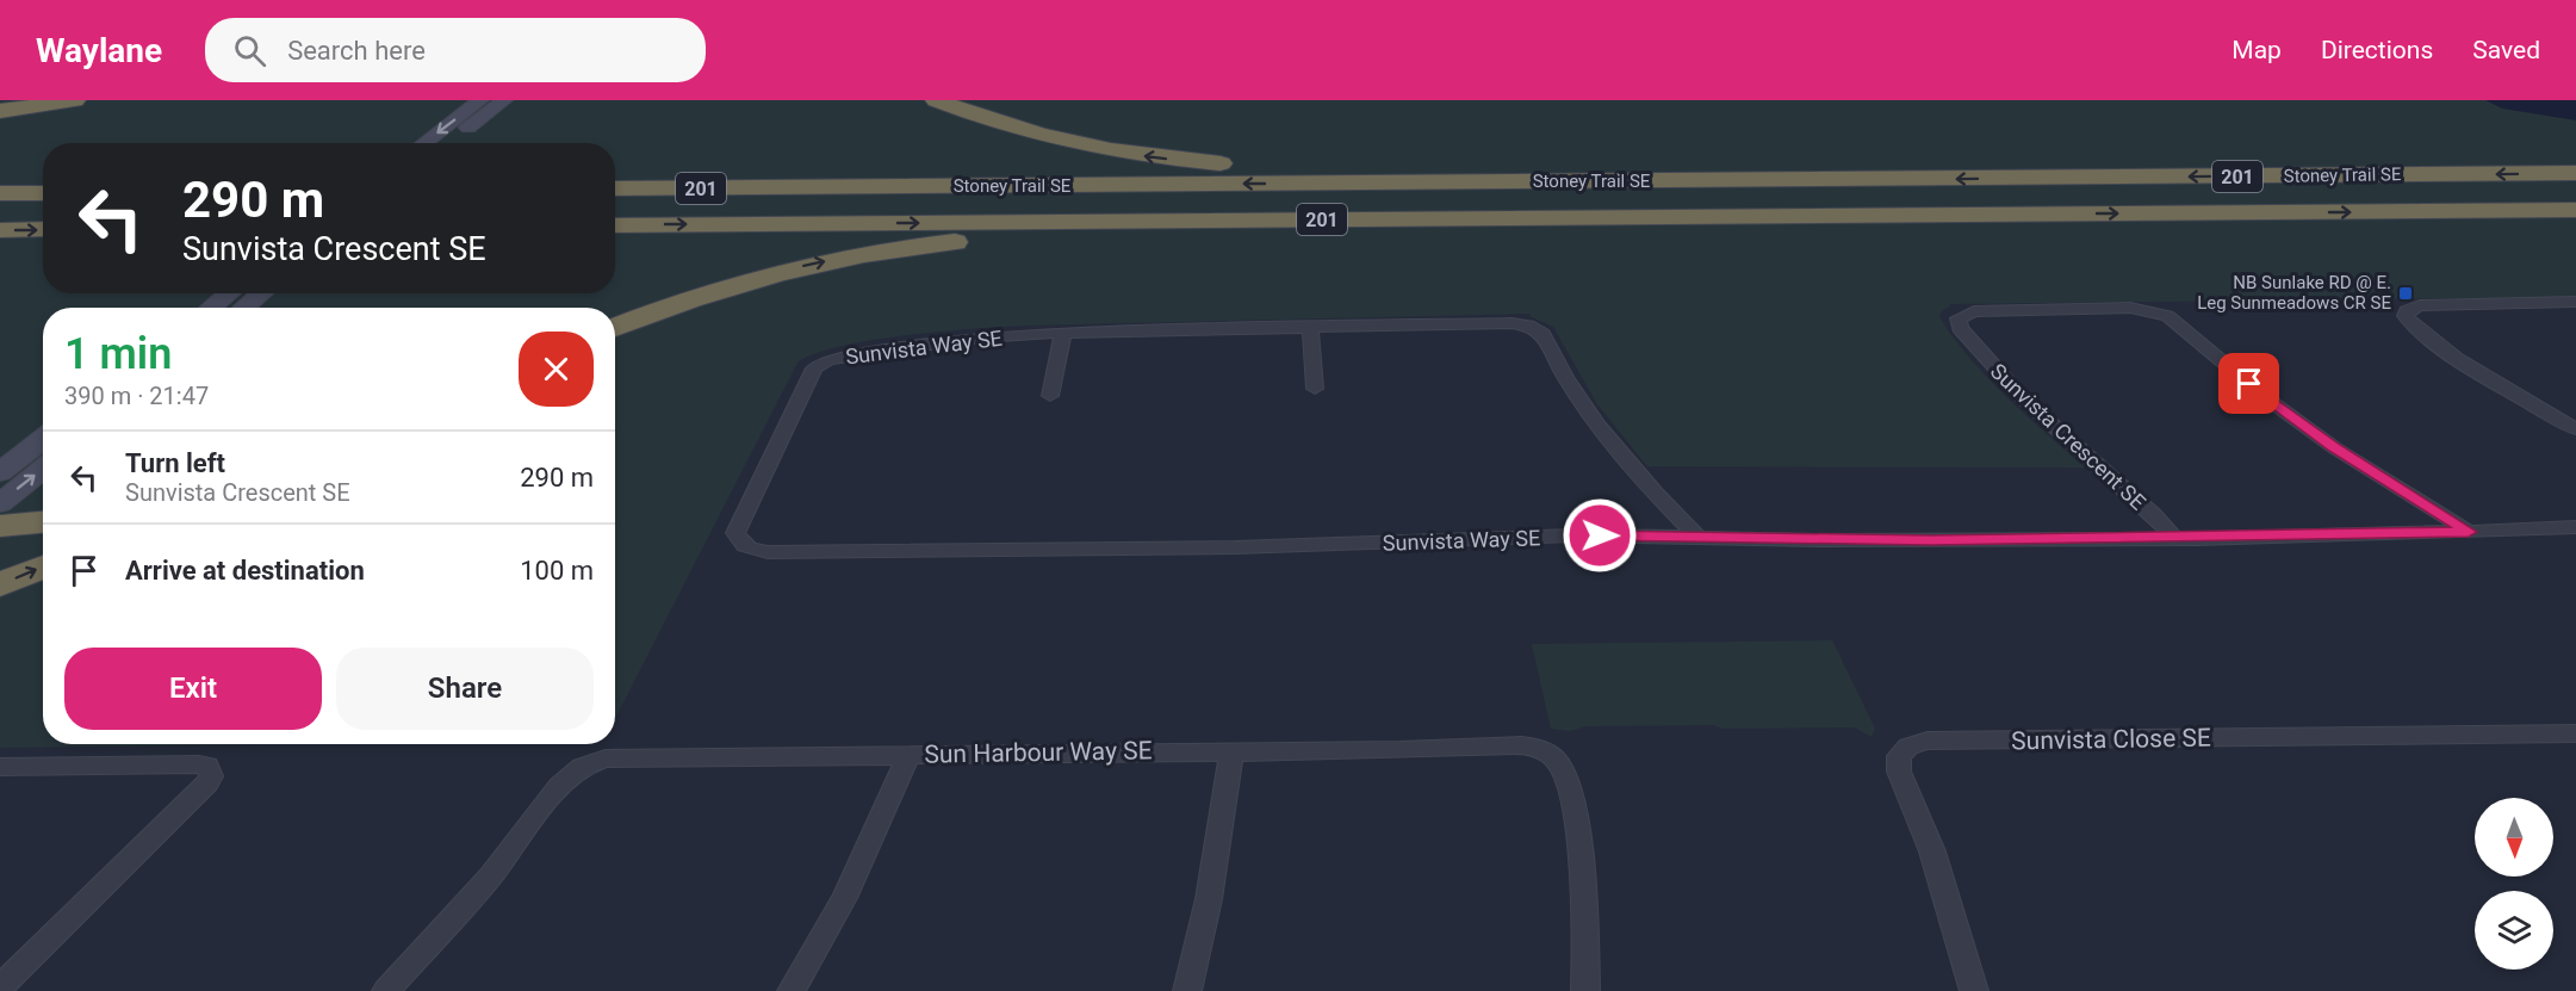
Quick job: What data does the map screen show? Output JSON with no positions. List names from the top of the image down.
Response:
{
  "streets": {
    "highway": ["Stoney Trail SE", "201"],
    "street": [
      "Sunvista Way SE",
      "Sunvista Crescent SE",
      "Sunvista Close SE",
      "Sun Harbour Way SE"
    ]
  },
  "crossings": [
    ["Sunvista Way SE", "Sunvista Crescent SE"]
  ],
  "places": {
    "transit": ["NB Sunlake RD @ E. Leg Sunmeadows CR SE"]
  },
  "north": "bottom",
  "page": {
    "header": "Waylane",
    "search": "Search here",
    "nav": ["Map", "Directions", "Saved"],
    "turn": ["290 m", "Sunvista Crescent SE"],
    "heading": ["1 min", "390 m · 21:47"],
    "list": [
      {
        "name": "Turn left",
        "note": "Sunvista Crescent SE",
        "value": "290 m"
      },
      {
        "name": "Arrive at destination",
        "value": "100 m"
      }
    ],
    "buttons": ["Exit", "Share"]
  }
}
